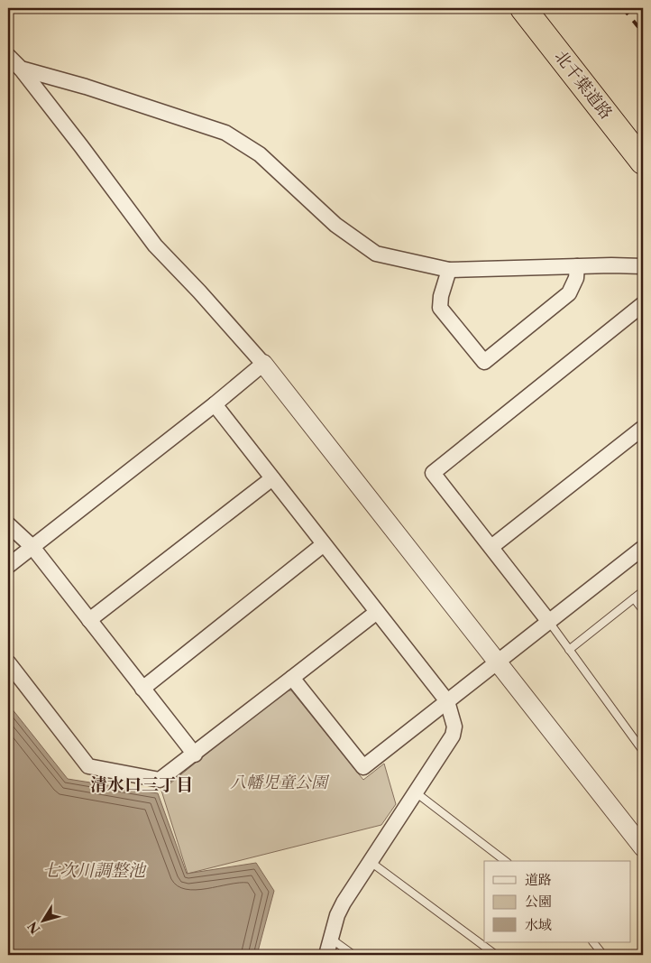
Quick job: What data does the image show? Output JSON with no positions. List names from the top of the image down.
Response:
{
  "streets": {
    "highway": ["北千葉道路"]
  },
  "districts": ["清水口三丁目"],
  "water": ["七次川調整池"],
  "parks": ["八幡児童公園"],
  "legend": ["道路", "公園", "水域"],
  "north": "bottom left"
}
